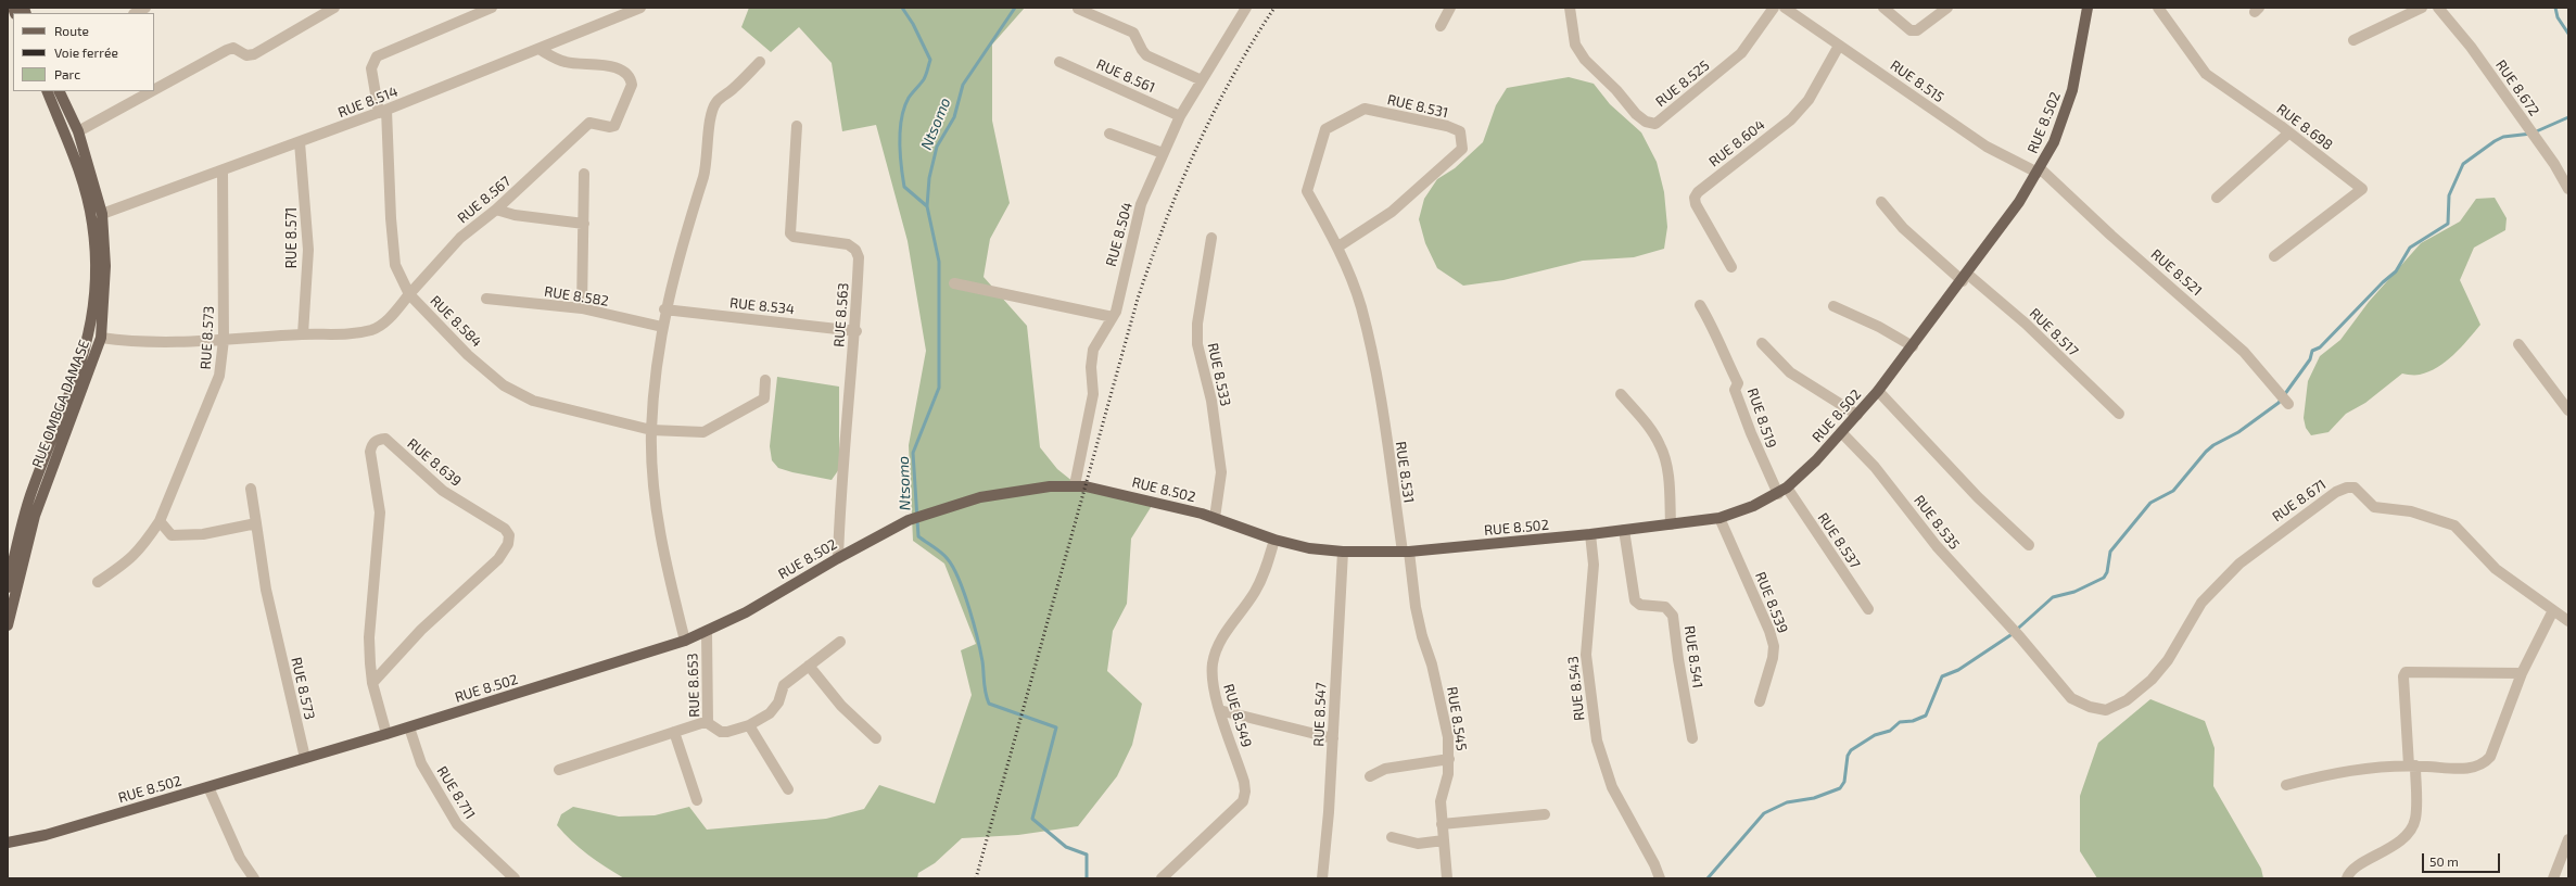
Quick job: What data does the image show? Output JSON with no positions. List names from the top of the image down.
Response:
{
  "streets": {
    "main road": ["RUE 8.502", "RUE OMBGA DAMASE"],
    "street": [
      "RUE 8.561",
      "RUE 8.515",
      "RUE 8.525",
      "RUE 8.672",
      "RUE 8.514",
      "RUE 8.531",
      "RUE 8.698",
      "RUE 8.604",
      "RUE 8.567",
      "RUE 8.504",
      "RUE 8.571",
      "RUE 8.521",
      "RUE 8.582",
      "RUE 8.534",
      "RUE 8.563",
      "RUE 8.584",
      "RUE 8.517",
      "RUE 8.573",
      "RUE 8.533",
      "RUE 8.519",
      "RUE 8.639",
      "RUE 8.671",
      "RUE 8.535",
      "RUE 8.537",
      "RUE 8.539",
      "RUE 8.541",
      "RUE 8.653",
      "RUE 8.543",
      "RUE 8.547",
      "RUE 8.549",
      "RUE 8.545",
      "RUE 8.711"
    ]
  },
  "crossings": [
    ["RUE 8.561", "RUE 8.504"],
    ["RUE 8.515", "RUE 8.502"],
    ["RUE 8.515", "RUE 8.604"],
    ["RUE 8.515", "RUE 8.521"],
    ["RUE 8.514", "RUE 8.567"],
    ["RUE 8.514", "RUE 8.571"],
    ["RUE 8.514", "RUE 8.573"],
    ["RUE 8.514", "RUE OMBGA DAMASE"],
    ["RUE 8.531", "RUE 8.502"],
    ["RUE 8.531", "RUE 8.545"],
    ["RUE 8.502", "RUE 8.504"],
    ["RUE 8.502", "RUE 8.521"],
    ["RUE 8.502", "RUE 8.563"],
    ["RUE 8.502", "RUE 8.517"],
    ["RUE 8.502", "RUE 8.573"],
    ["RUE 8.502", "RUE 8.533"],
    ["RUE 8.502", "RUE 8.519"],
    ["RUE 8.502", "RUE 8.639"],
    ["RUE 8.502", "RUE 8.535"],
    ["RUE 8.502", "RUE 8.537"],
    ["RUE 8.502", "RUE 8.539"],
    ["RUE 8.502", "RUE 8.541"],
    ["RUE 8.502", "RUE 8.653"],
    ["RUE 8.502", "RUE 8.543"],
    ["RUE 8.502", "RUE 8.547"],
    ["RUE 8.502", "RUE 8.549"],
    ["RUE 8.502", "RUE 8.545"],
    ["RUE 8.502", "RUE 8.711"],
    ["RUE 8.567", "RUE 8.584"],
    ["RUE 8.571", "RUE 8.584"],
    ["RUE 8.534", "RUE 8.563"],
    ["RUE 8.584", "RUE 8.573"],
    ["RUE 8.584", "RUE OMBGA DAMASE"],
    ["RUE 8.519", "RUE 8.537"],
    ["RUE 8.671", "RUE 8.535"]
  ],
  "water": ["Ntsomo"],
  "legend": ["Route", "Voie ferrée", "Parc"],
  "scale_bar": "50 m"
}
